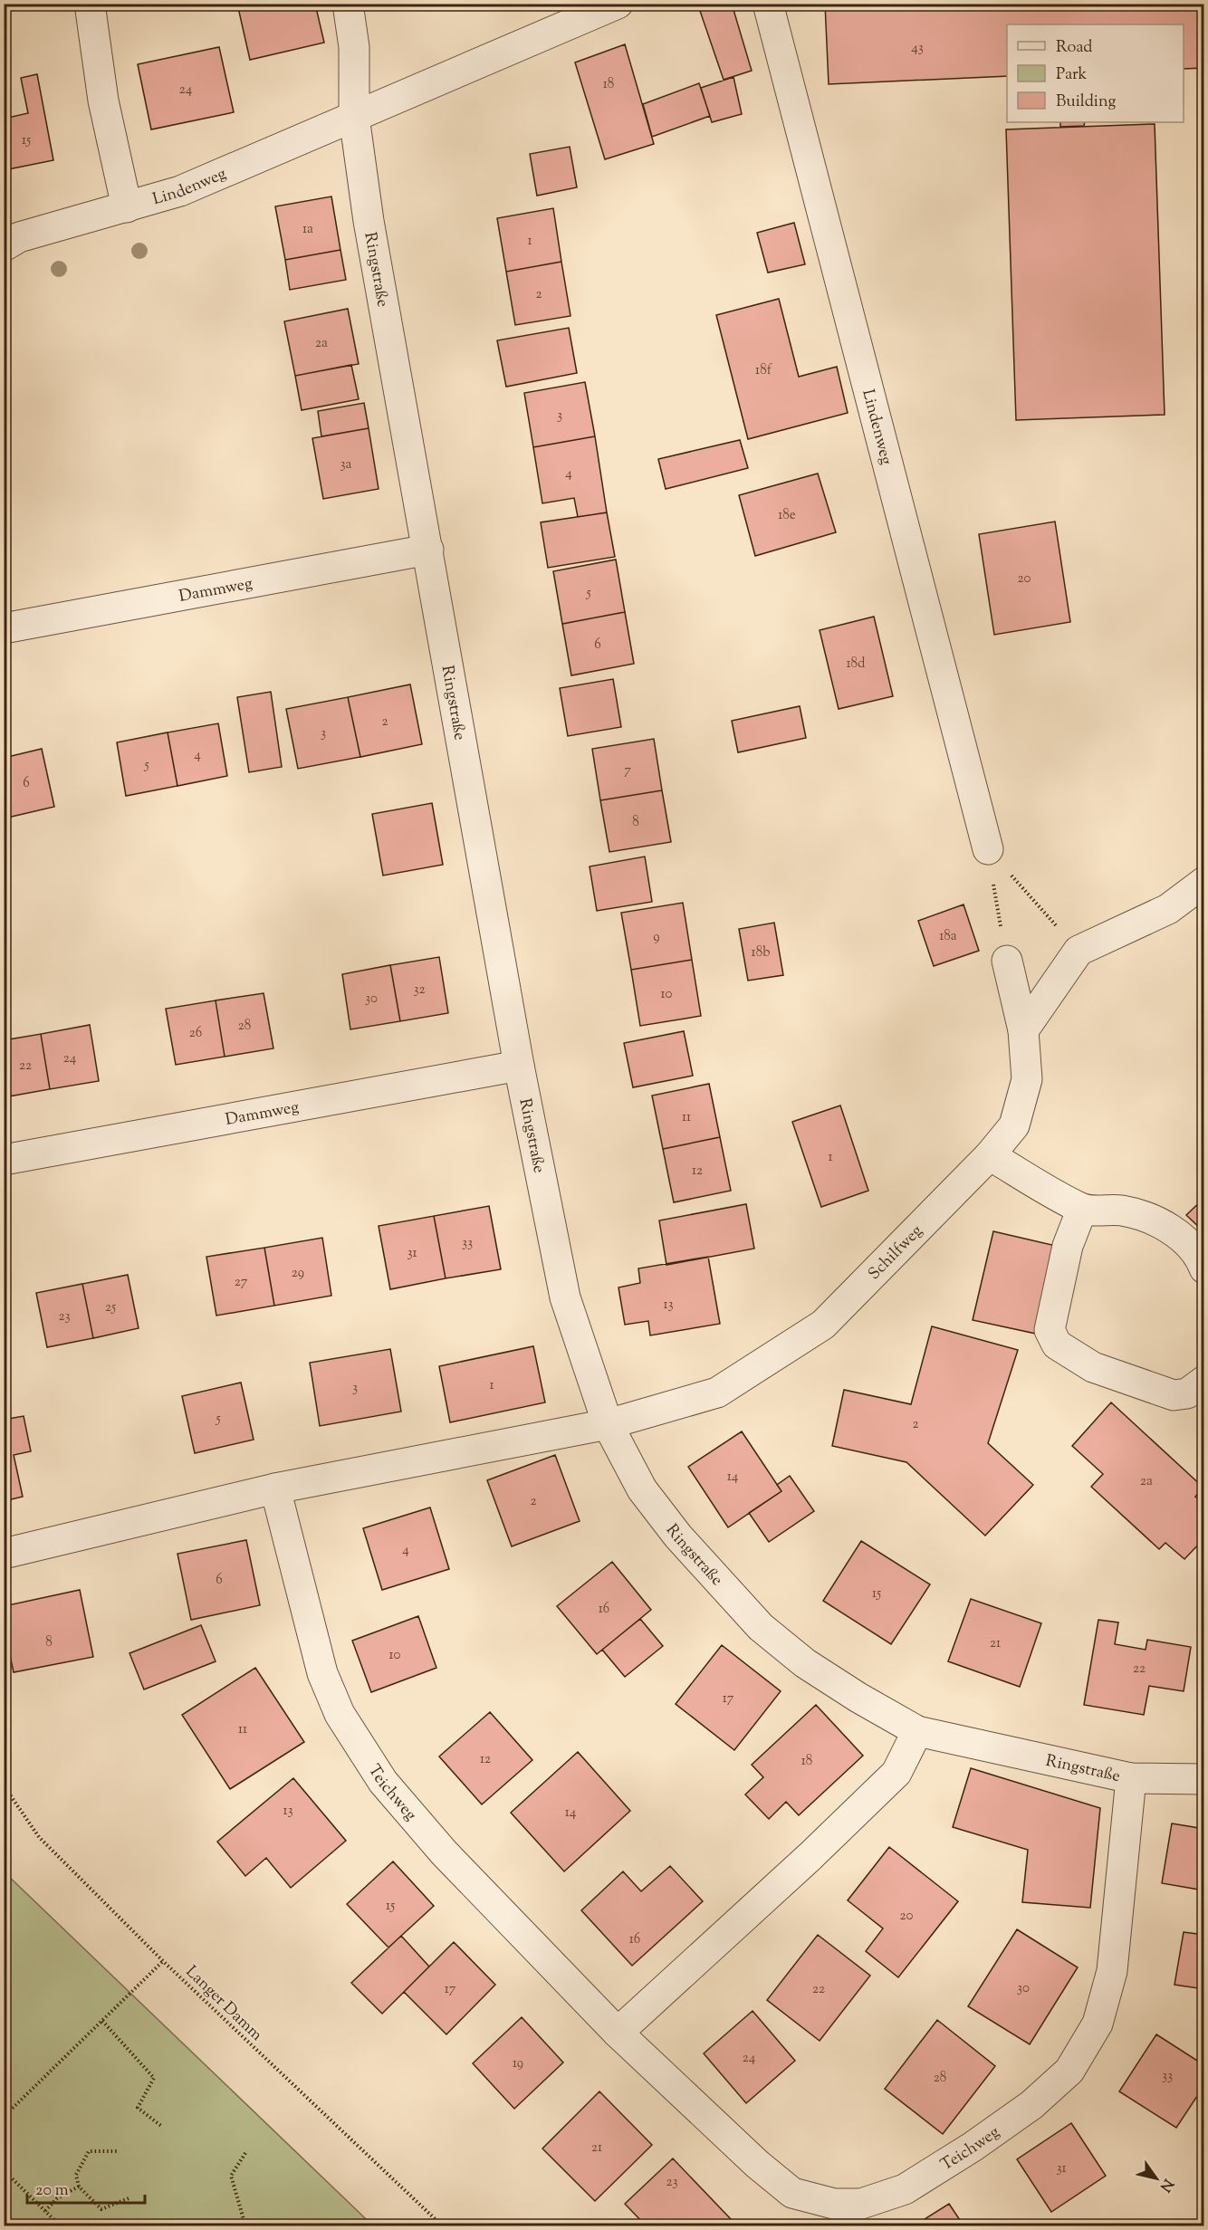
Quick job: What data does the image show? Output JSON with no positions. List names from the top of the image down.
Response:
{
  "streets": {
    "street": [
      "Lindenweg",
      "Ringstraße",
      "Dammweg",
      "Schilfweg",
      "Teichweg"
    ],
    "path": ["Langer Damm"]
  },
  "crossings": [
    ["Lindenweg", "Ringstraße"],
    ["Ringstraße", "Dammweg"],
    ["Ringstraße", "Schilfweg"],
    ["Ringstraße", "Teichweg"]
  ],
  "house_numbers": [
    "43",
    "18",
    "24",
    "15",
    "1a",
    "1",
    "2",
    "2a",
    "18f",
    "3",
    "3a",
    "4",
    "18e",
    "20",
    "5",
    "6",
    "18d",
    "2",
    "3",
    "4",
    "5",
    "7",
    "6",
    "8",
    "18a",
    "9",
    "18b",
    "32",
    "10",
    "30",
    "28",
    "26",
    "24",
    "22",
    "11",
    "1",
    "12",
    "33",
    "31",
    "29",
    "27",
    "13",
    "25",
    "23",
    "1",
    "3",
    "5",
    "2",
    "14",
    "2a",
    "2",
    "4",
    "6",
    "15",
    "16",
    "8",
    "21",
    "10",
    "22",
    "17",
    "11",
    "12",
    "18",
    "13",
    "14",
    "15",
    "20",
    "16",
    "30",
    "17",
    "22",
    "24",
    "19",
    "33",
    "28",
    "21",
    "31",
    "23"
  ],
  "legend": ["Road", "Park", "Building"],
  "scale_bar": "20 m",
  "north": "bottom right"
}
